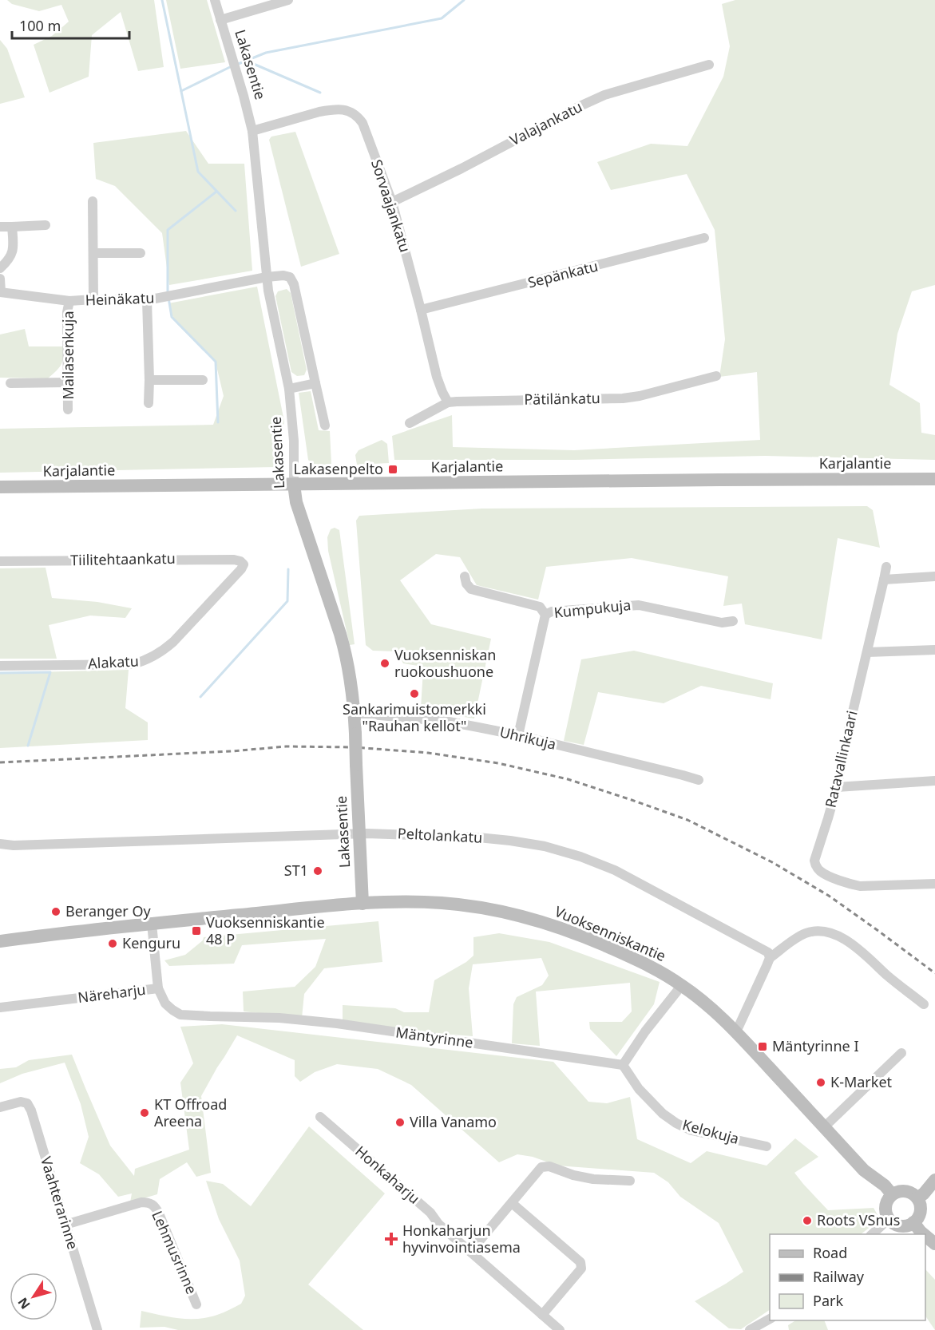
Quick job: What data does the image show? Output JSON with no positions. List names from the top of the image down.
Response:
{
  "streets": {
    "street": [
      "Lakasentie",
      "Valajankatu",
      "Sorvaajankatu",
      "Sepänkatu",
      "Heinäkatu",
      "Mailasenkuja",
      "Pätilänkatu",
      "Karjalantie",
      "Tiilitehtaankatu",
      "Kumpukuja",
      "Alakatu",
      "Uhrikuja",
      "Ratavallinkaari",
      "Peltolankatu",
      "Vuoksenniskantie",
      "Näreharju",
      "Mäntyrinne",
      "Kelokuja",
      "Honkaharju",
      "Vaahterarinne",
      "Lehmusrinne"
    ]
  },
  "crossings": [
    ["Lakasentie", "Sorvaajankatu"],
    ["Lakasentie", "Heinäkatu"],
    ["Lakasentie", "Karjalantie"],
    ["Lakasentie", "Uhrikuja"],
    ["Lakasentie", "Peltolankatu"],
    ["Lakasentie", "Vuoksenniskantie"],
    ["Valajankatu", "Sorvaajankatu"],
    ["Sorvaajankatu", "Sepänkatu"],
    ["Sorvaajankatu", "Pätilänkatu"],
    ["Heinäkatu", "Mailasenkuja"],
    ["Tiilitehtaankatu", "Alakatu"],
    ["Kumpukuja", "Uhrikuja"],
    ["Vuoksenniskantie", "Näreharju"],
    ["Näreharju", "Mäntyrinne"],
    ["Mäntyrinne", "Kelokuja"],
    ["Vaahterarinne", "Lehmusrinne"]
  ],
  "places": {
    "transit": ["Lakasenpelto", "Vuoksenniskantie 48 P", "Mäntyrinne I"],
    "other": [
      "Vuoksenniskan ruokoushuone",
      "Sankarimuistomerkki \"Rauhan kellot\"",
      "ST1",
      "Beranger Oy",
      "Kenguru",
      "K-Market",
      "KT Offroad Areena",
      "Villa Vanamo",
      "Roots VSnus"
    ],
    "health": ["Honkaharjun hyvinvointiasema"]
  },
  "legend": ["Road", "Railway", "Park"],
  "scale_bar": "100 m",
  "north": "bottom left"
}
